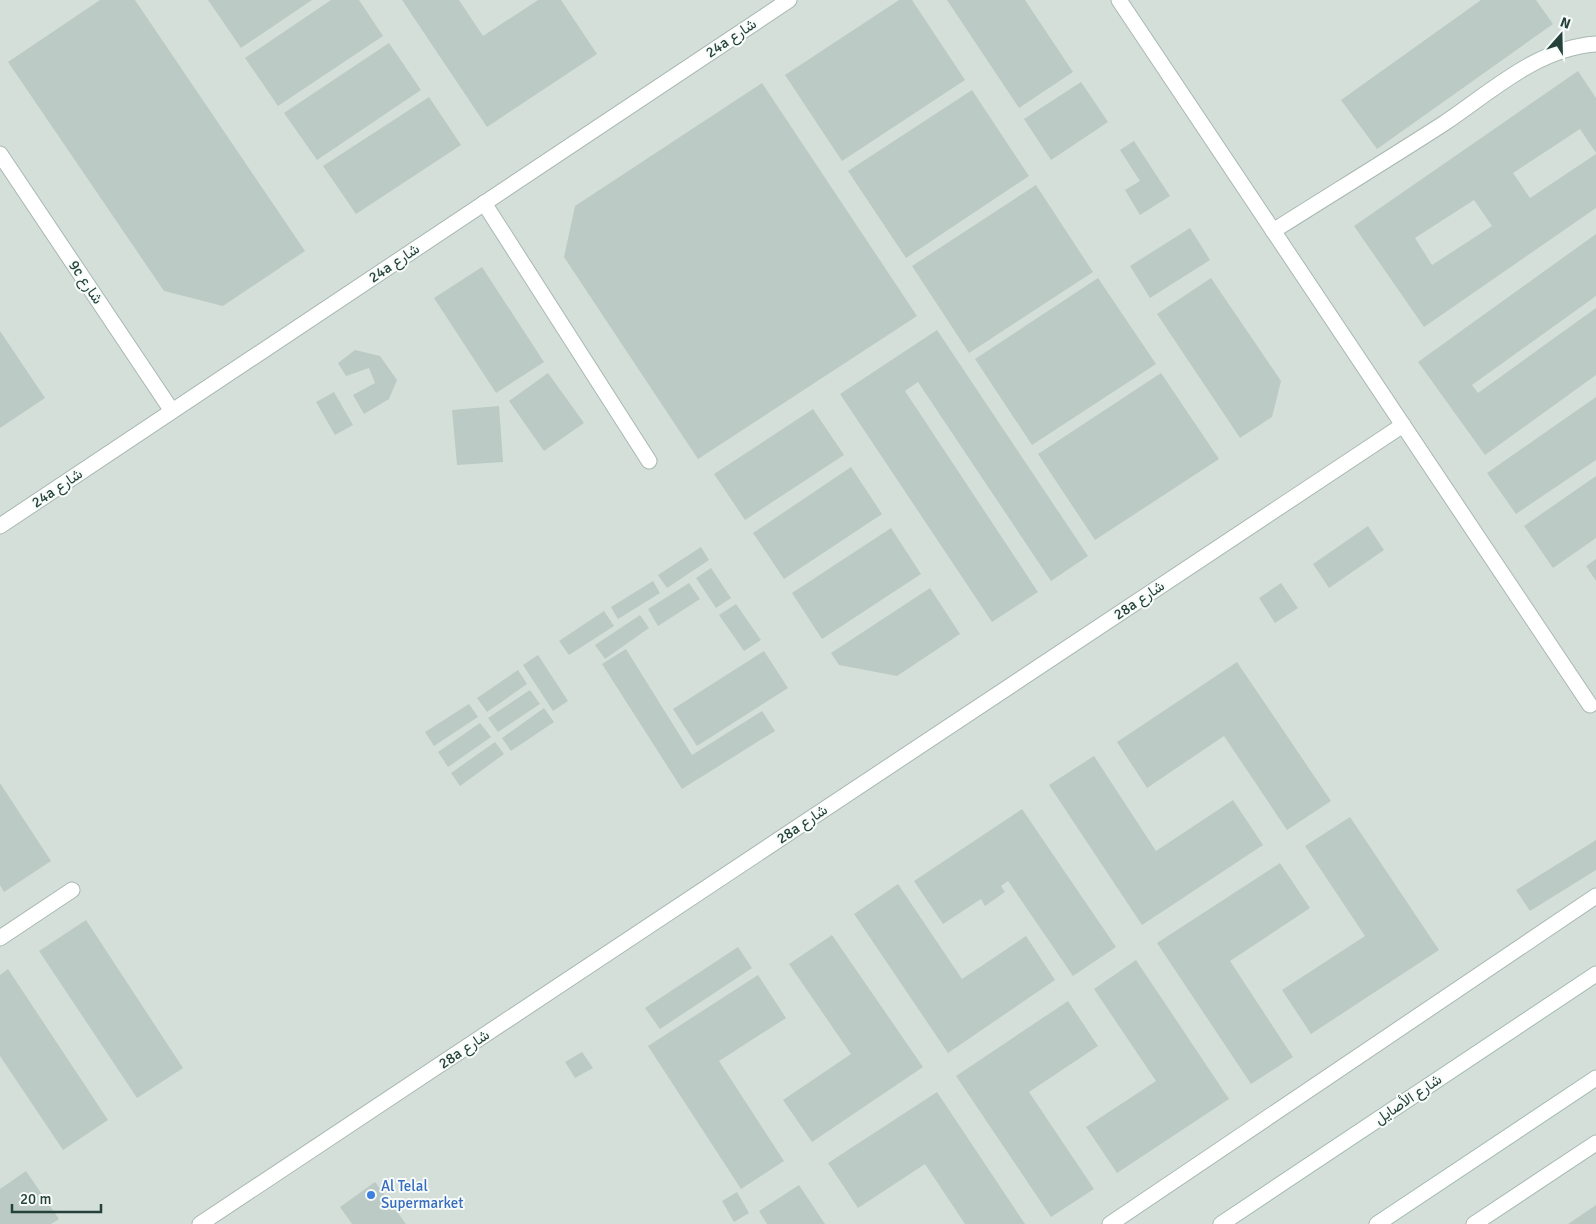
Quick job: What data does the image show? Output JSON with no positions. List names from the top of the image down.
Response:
{
  "streets": {
    "street": [
      "24a شارع",
      "9c شارع",
      "28a شارع",
      "شارع الأصايل"
    ]
  },
  "crossings": [
    ["24a شارع", "9c شارع"]
  ],
  "places": ["Al Telal Supermarket"],
  "scale_bar": "20 m",
  "north": "top"
}
